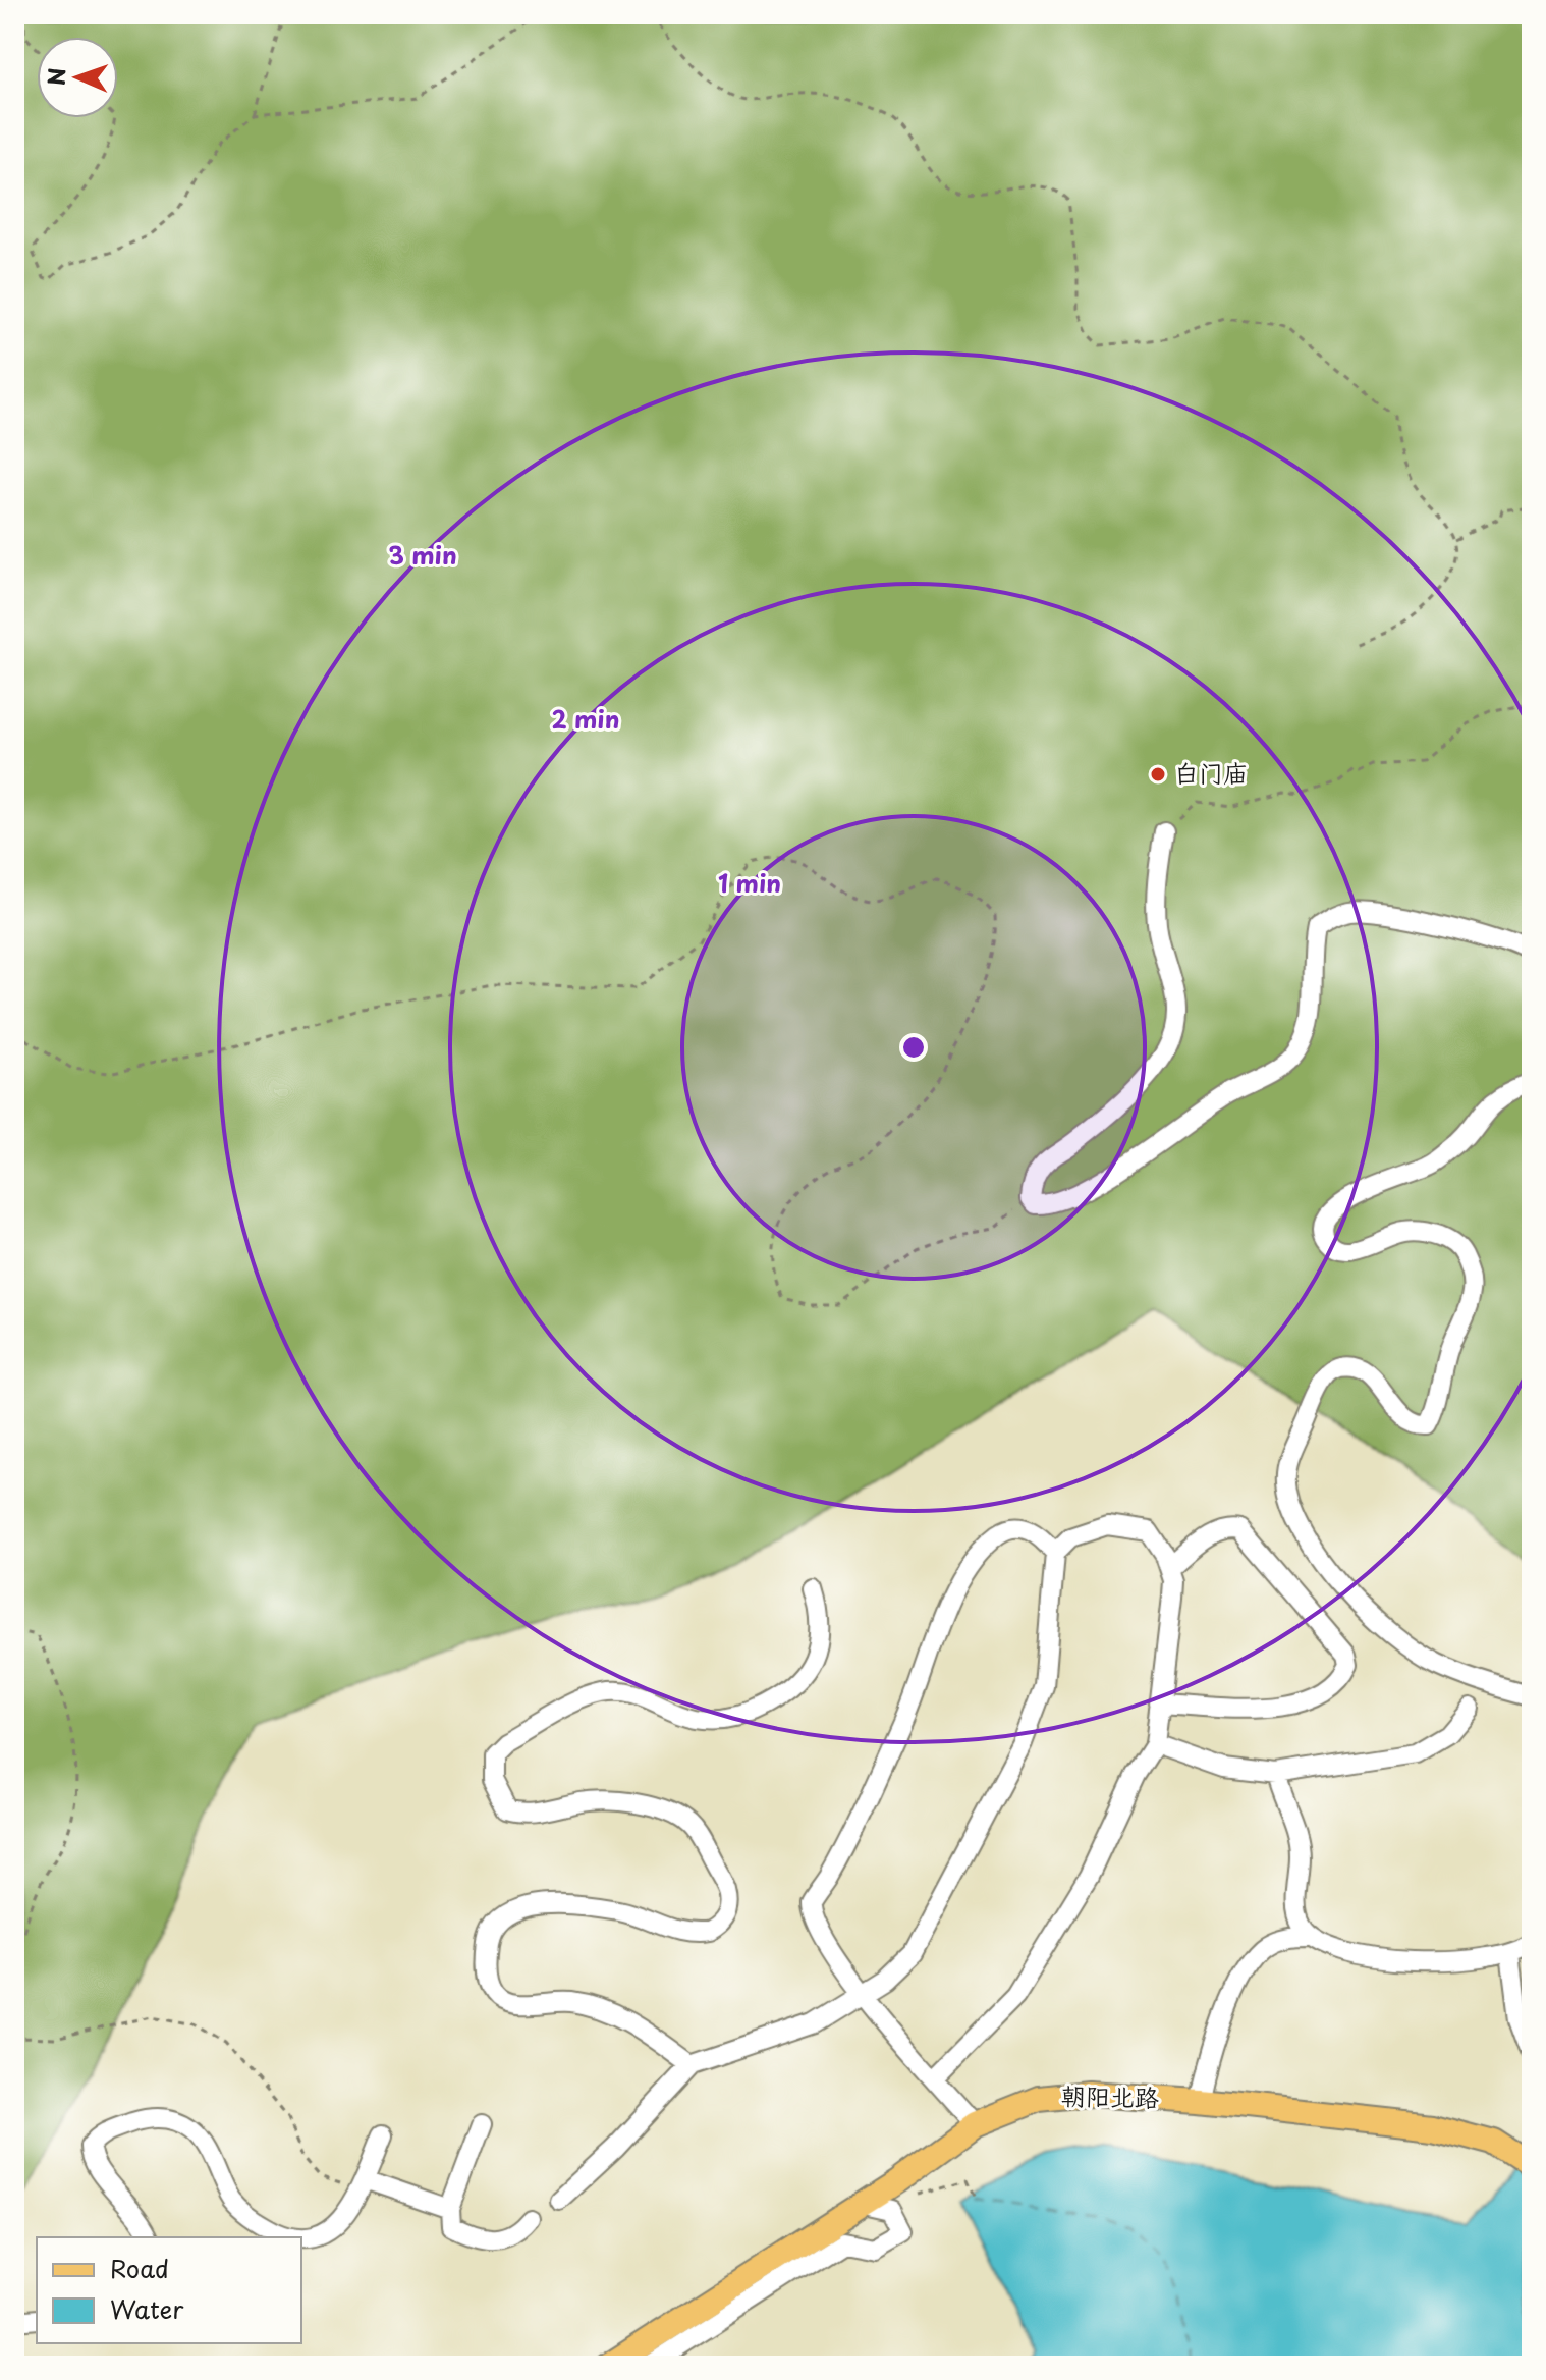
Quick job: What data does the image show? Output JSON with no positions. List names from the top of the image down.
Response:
{
  "streets": {
    "main road": ["朝阳北路"]
  },
  "places": ["白门庙"],
  "legend": ["Road", "Water"],
  "north": "left",
  "rings": ["3 min", "2 min", "1 min"]
}
